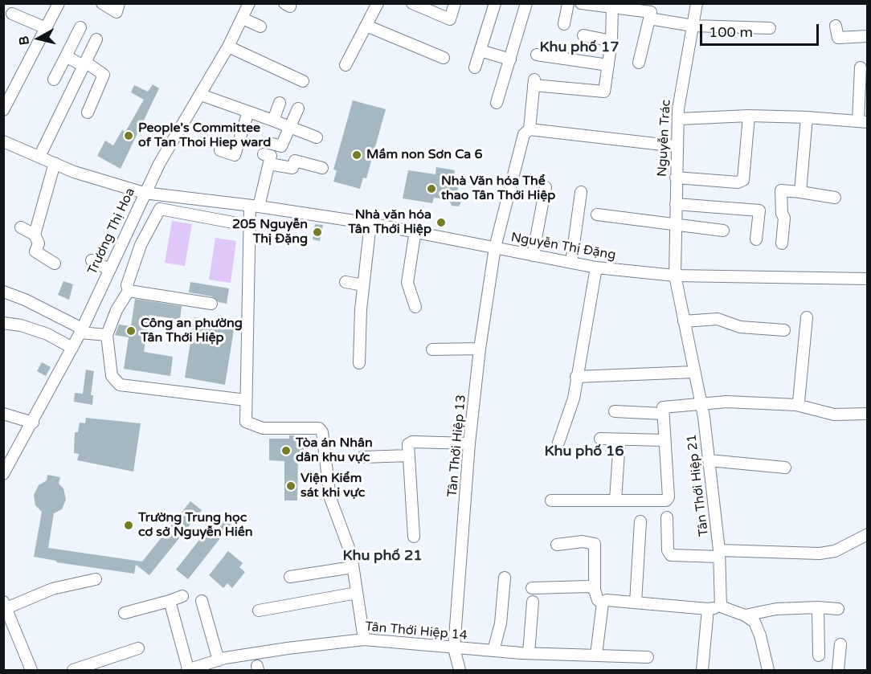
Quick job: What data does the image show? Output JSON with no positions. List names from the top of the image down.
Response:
{
  "streets": {
    "street": [
      "Nguyễn Trác",
      "Trương Thị Hoa",
      "Nguyễn Thị Đặng",
      "Tân Thới Hiệp 13",
      "Tân Thới Hiệp 21",
      "Tân Thới Hiệp 14"
    ]
  },
  "crossings": [
    ["Nguyễn Trác", "Nguyễn Thị Đặng"],
    ["Nguyễn Trác", "Tân Thới Hiệp 21"],
    ["Trương Thị Hoa", "Nguyễn Thị Đặng"],
    ["Nguyễn Thị Đặng", "Tân Thới Hiệp 13"],
    ["Nguyễn Thị Đặng", "Tân Thới Hiệp 21"],
    ["Tân Thới Hiệp 13", "Tân Thới Hiệp 14"]
  ],
  "districts": ["Khu phố 17", "Khu phố 16", "Khu phố 21"],
  "places": [
    "People's Committee of Tan Thoi Hiep ward",
    "Mầm non Sơn Ca 6",
    "Nhà Văn hóa Thể thao Tân Thới Hiệp",
    "Nhà văn hóa Tân Thới Hiệp",
    "205 Nguyễn Thị Đặng",
    "Công an phường Tân Thới Hiệp",
    "Tòa án Nhân dân khu vực",
    "Viện Kiểm sát khi vực",
    "Trường Trung học cơ sở Nguyễn Hiền"
  ],
  "scale_bar": "100 m",
  "north": "left"
}
